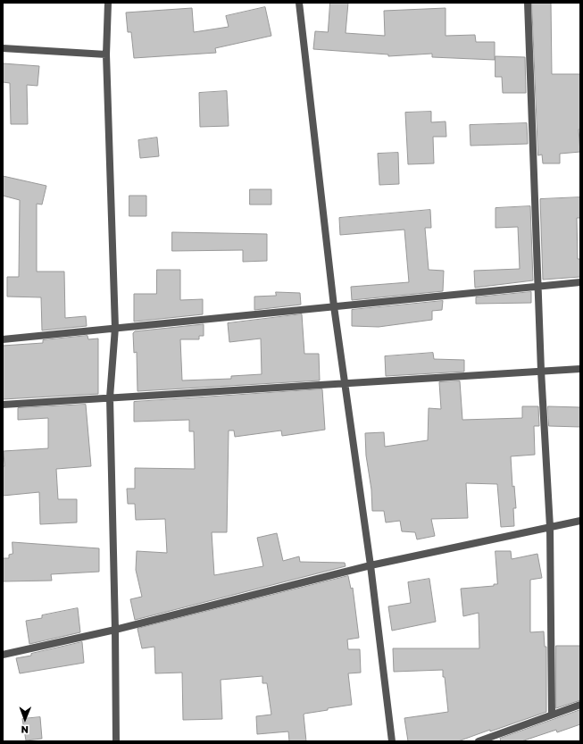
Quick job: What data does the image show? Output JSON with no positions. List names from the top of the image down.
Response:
{
  "north": "bottom"
}
